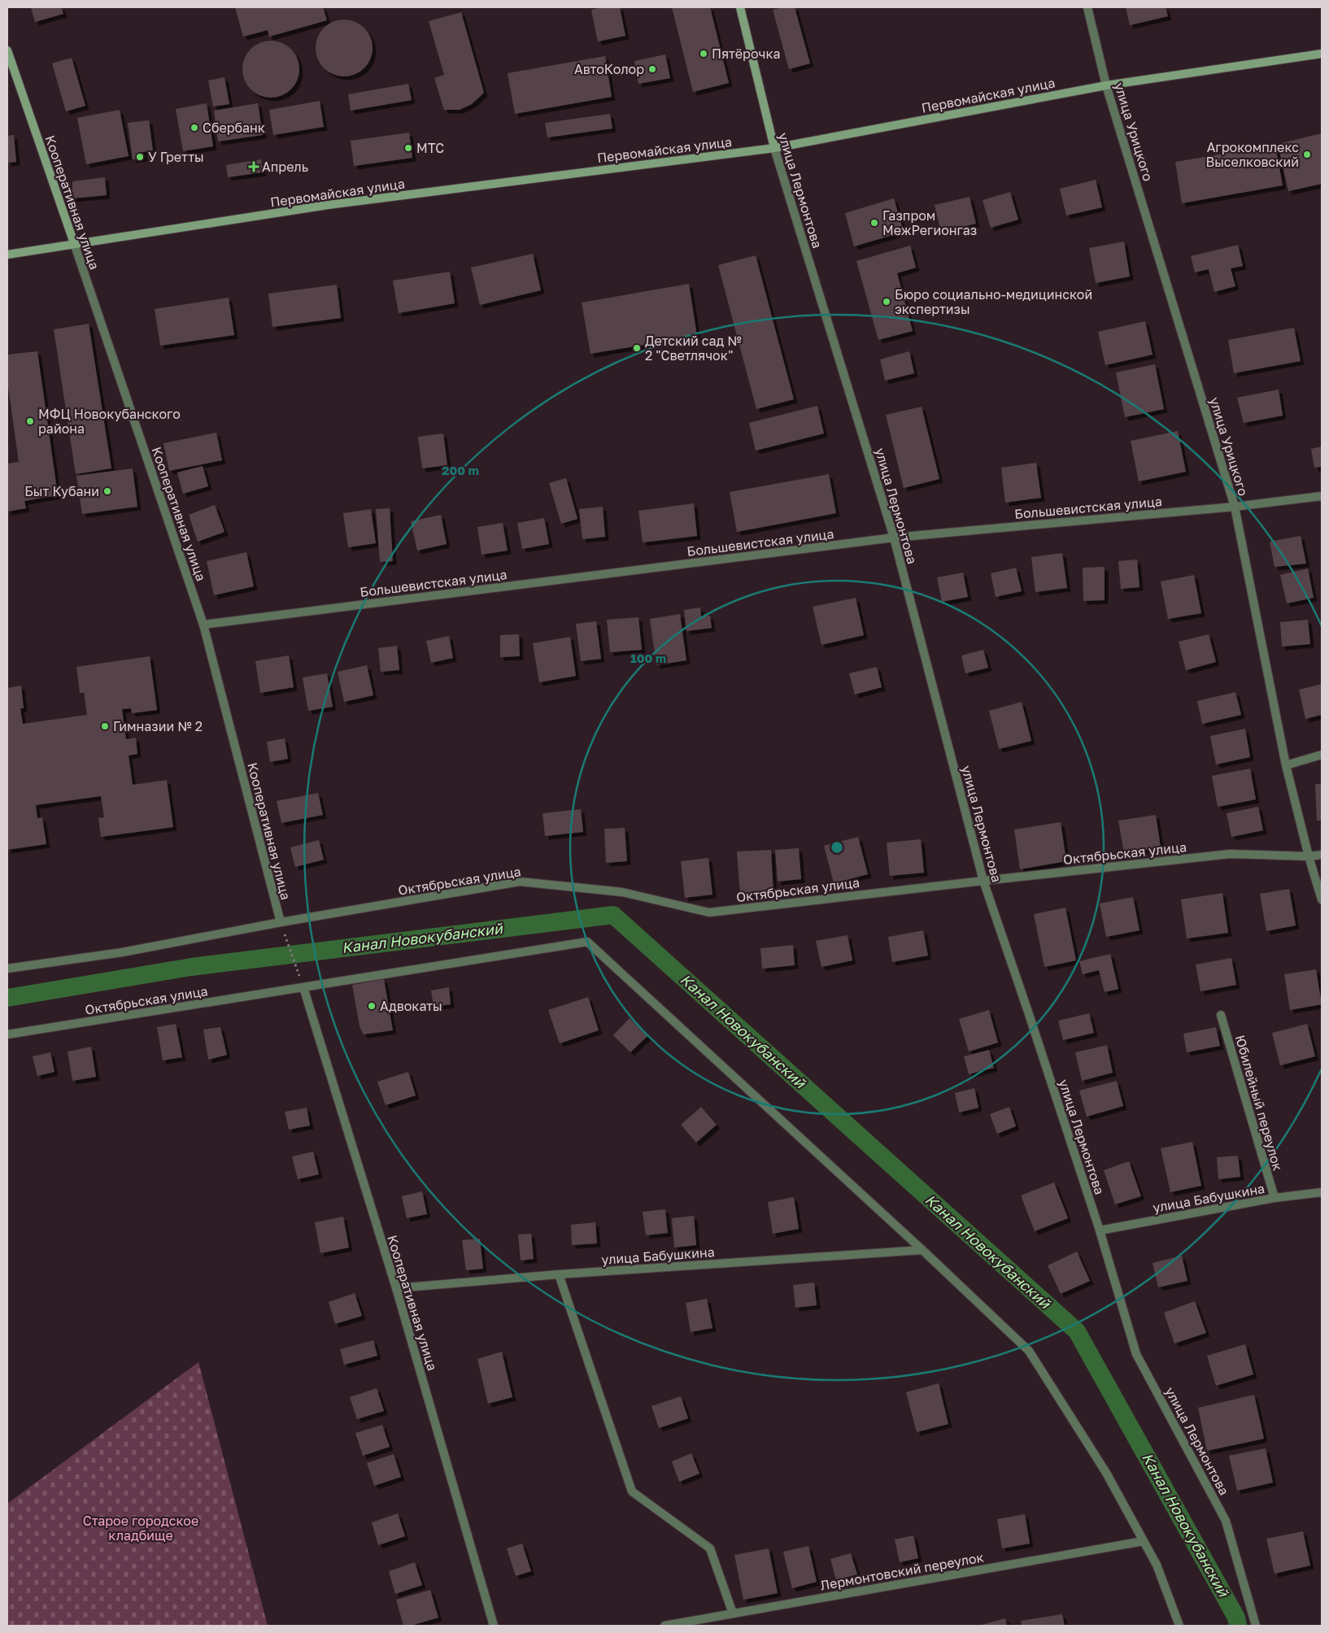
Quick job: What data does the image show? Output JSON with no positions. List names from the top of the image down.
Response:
{
  "streets": {
    "main road": ["Первомайская улица", "улица Лермонтова", "Кооперативная улица"],
    "street": [
      "улица Урицкого",
      "Большевистская улица",
      "Октябрьская улица",
      "Юбилейный переулок",
      "улица Бабушкина",
      "Лермонтовский переулок"
    ]
  },
  "crossings": [
    ["Первомайская улица", "улица Урицкого"],
    ["Первомайская улица", "улица Лермонтова"],
    ["Первомайская улица", "Кооперативная улица"],
    ["улица Урицкого", "Большевистская улица"],
    ["улица Урицкого", "Октябрьская улица"],
    ["улица Лермонтова", "Большевистская улица"],
    ["улица Лермонтова", "Октябрьская улица"],
    ["улица Лермонтова", "улица Бабушкина"],
    ["Кооперативная улица", "Большевистская улица"],
    ["Кооперативная улица", "Октябрьская улица"],
    ["Кооперативная улица", "улица Бабушкина"],
    ["Октябрьская улица", "улица Бабушкина"],
    ["Юбилейный переулок", "улица Бабушкина"]
  ],
  "water": ["Канал Новокубанский"],
  "parks": ["Старое городское кладбище"],
  "places": {
    "other": [
      "Пятёрочка",
      "АвтоКолор",
      "Сбербанк",
      "МТС",
      "Агрокомплекс Выселковский",
      "У Гретты",
      "Газпром МежРегионгаз",
      "Бюро социально-медицинской экспертизы",
      "Детский сад № 2 \"Светлячок\"",
      "МФЦ Новокубанского района",
      "Быт Кубани",
      "Гимназии № 2",
      "Адвокаты"
    ],
    "health": ["Апрель"]
  },
  "rings": ["200 m", "100 m"]
}
